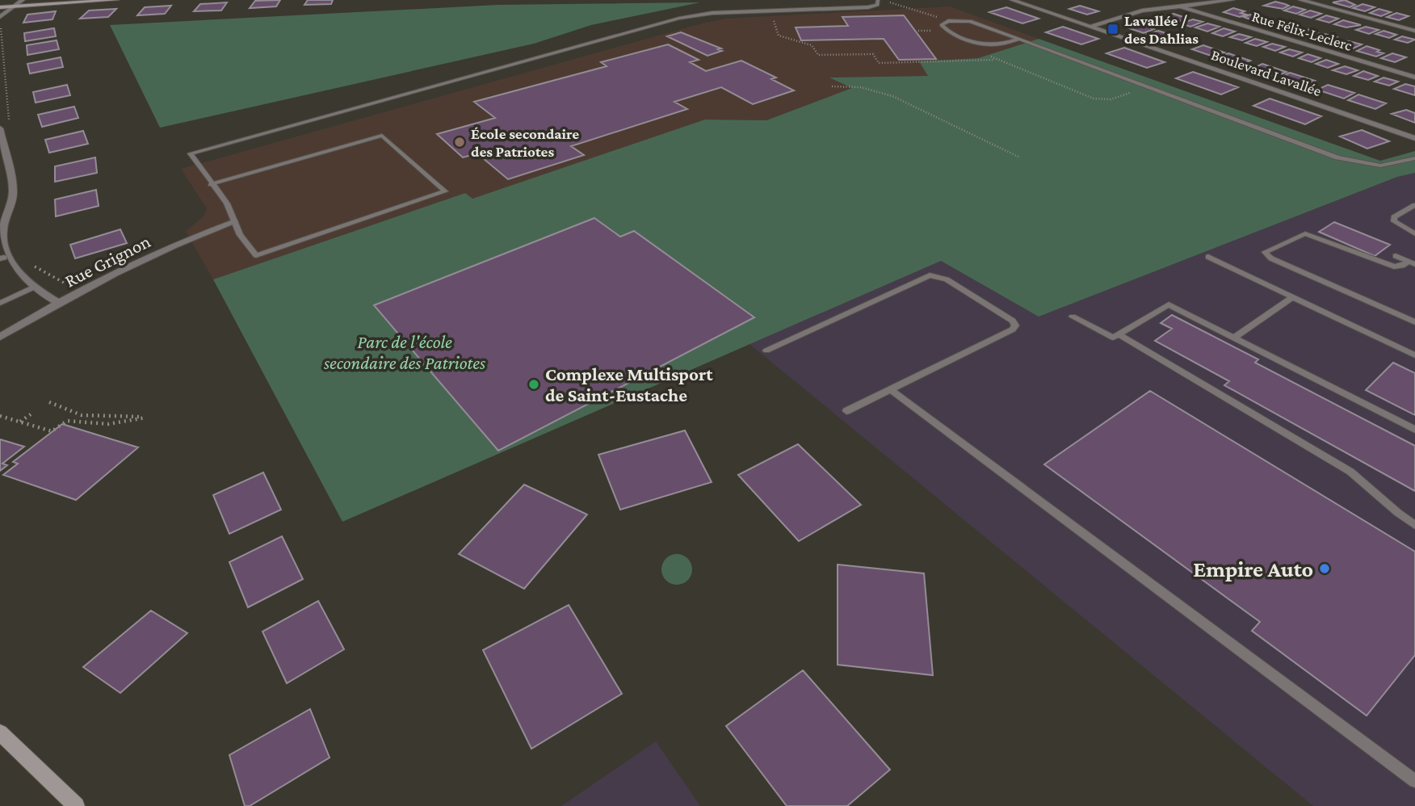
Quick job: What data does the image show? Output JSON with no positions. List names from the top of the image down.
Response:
{
  "streets": {
    "street": ["Rue Félix-Leclerc", "Boulevard Lavallée", "Rue Grignon"]
  },
  "parks": ["Parc de l'école secondaire des Patriotes"],
  "places": {
    "transit": ["Lavallée / des Dahlias"],
    "other": ["École secondaire des Patriotes", "Complexe Multisport de Saint-Eustache", "Empire Auto"]
  }
}
